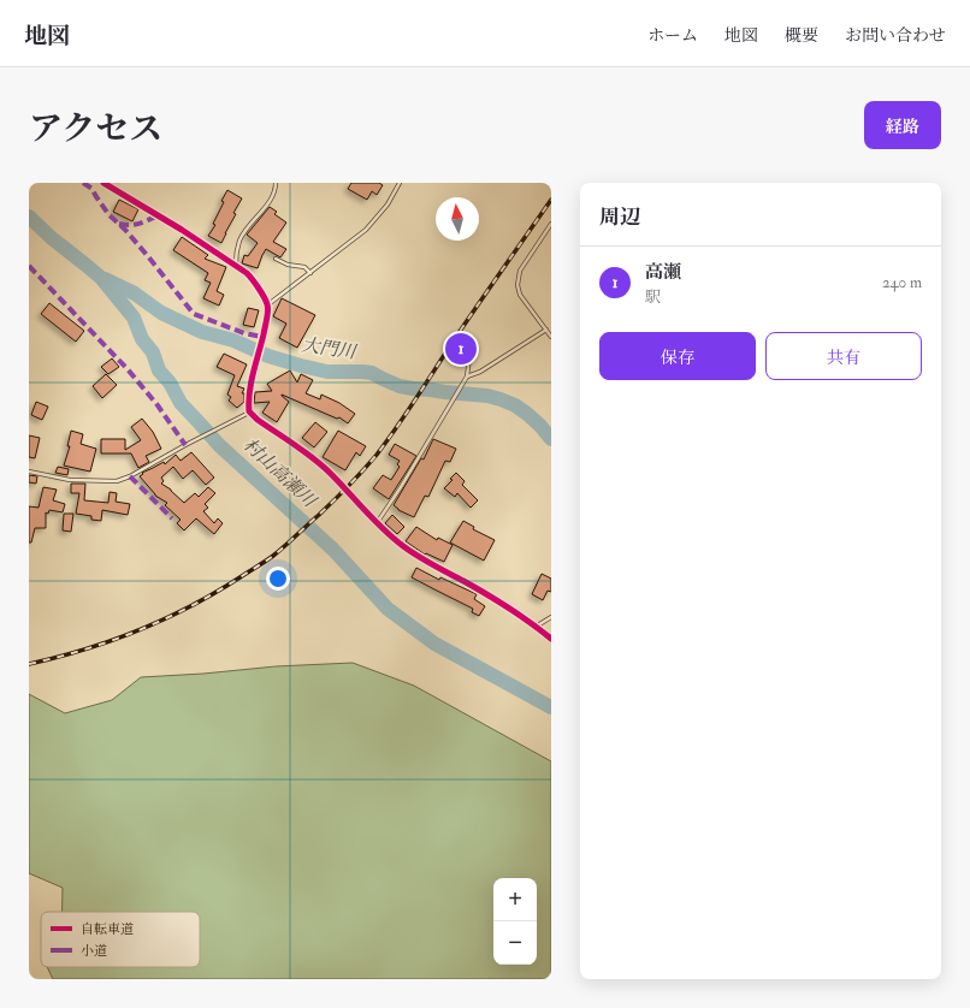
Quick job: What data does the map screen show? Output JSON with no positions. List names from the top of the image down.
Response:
{
  "water": ["大門川", "村山高瀬川"],
  "legend": ["自転車道", "小道"],
  "north": "top",
  "page": {
    "header": "地図",
    "nav": [
      "ホーム",
      "地図",
      "概要",
      "お問い合わせ"
    ],
    "title": "アクセス",
    "buttons": [
      "経路",
      ["保存", "共有"]
    ],
    "heading": "周辺",
    "list": [
      {
        "mark": "1",
        "name": "高瀬",
        "note": "駅",
        "value": "240 m"
      }
    ],
    "pins": "1",
    "map_buttons": ["+", "−"]
  }
}
